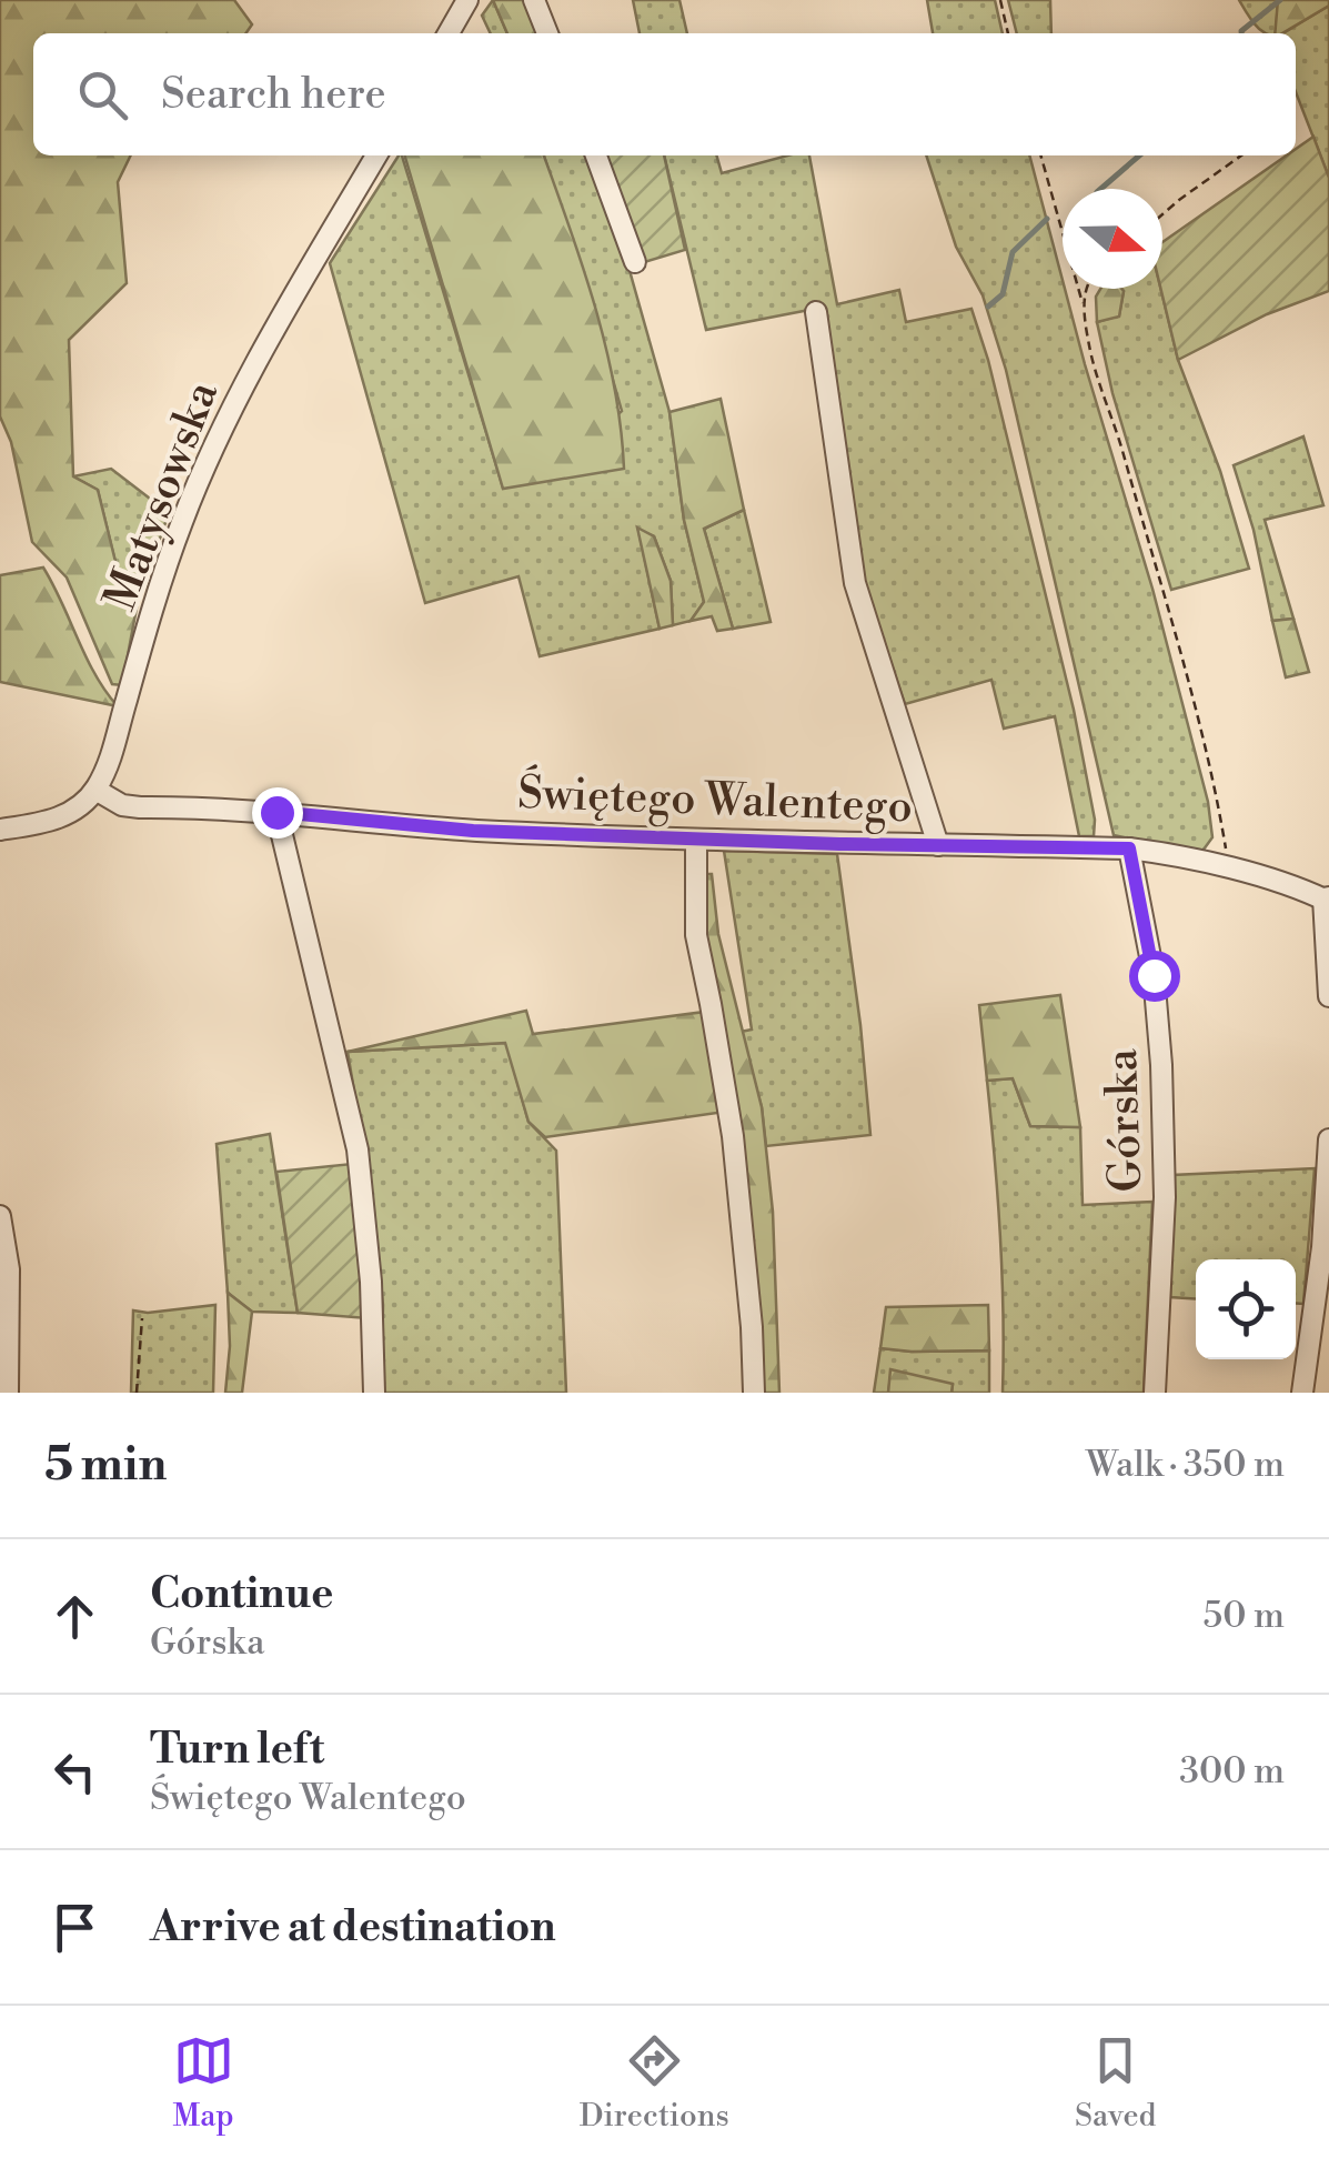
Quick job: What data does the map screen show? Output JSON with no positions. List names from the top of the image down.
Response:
{
  "streets": {
    "street": ["Matysowska", "Świętego Walentego", "Górska"]
  },
  "crossings": [
    ["Matysowska", "Świętego Walentego"],
    ["Świętego Walentego", "Górska"]
  ],
  "north": "right",
  "page": {
    "search": "Search here",
    "heading": ["5 min", "Walk · 350 m"],
    "list": [
      ["Continue", "Górska", "50 m"],
      ["Turn left", "Świętego Walentego", "300 m"],
      "Arrive at destination"
    ],
    "nav": ["Map", "Directions", "Saved"]
  }
}
